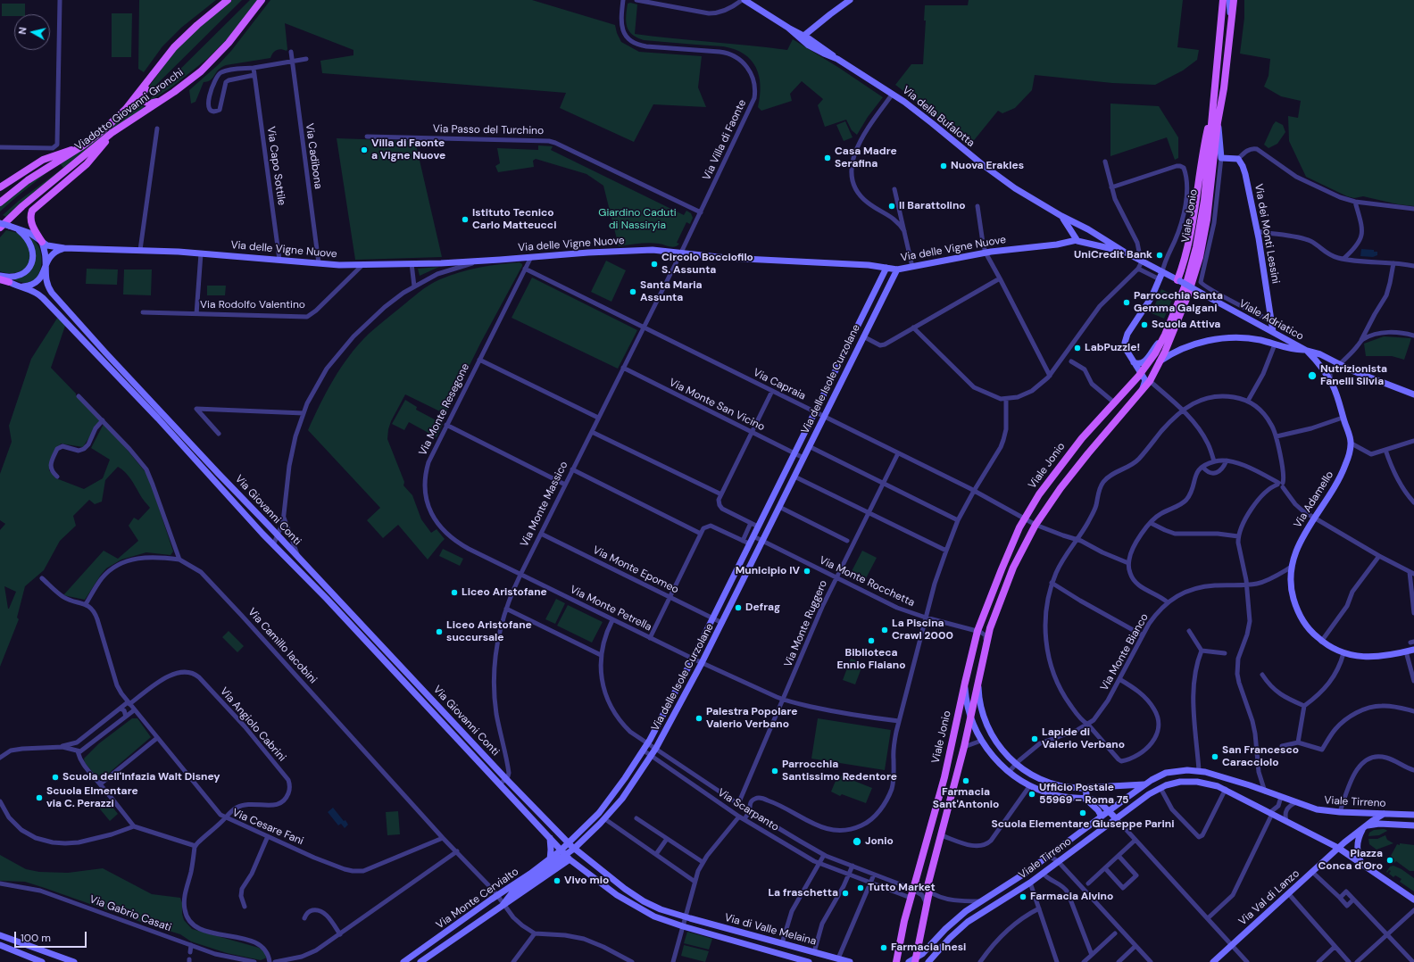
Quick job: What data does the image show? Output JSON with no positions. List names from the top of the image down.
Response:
{
  "streets": {
    "main road": ["Viadotto Giovanni Gronchi", "Viale Jonio"],
    "street": [
      "Via della Bufalotta",
      "Via Passo del Turchino",
      "Via Villa di Faonte",
      "Via Cadibona",
      "Via Capo Sottile",
      "Via dei Monti Lessini",
      "Via delle Vigne Nuove",
      "Via Rodolfo Valentino",
      "Viale Adriatico",
      "Via delle Isole Curzolane",
      "Via Capraia",
      "Via Monte San Vicino",
      "Via Monte Resegone",
      "Via Adamello",
      "Via Monte Massico",
      "Via Giovanni Conti",
      "Via Monte Epomeo",
      "Via Monte Rocchetta",
      "Via Monte Petrella",
      "Via Monte Ruggero",
      "Via Camillo Iacobini",
      "Via Monte Bianco",
      "Via Angiolo Cabrini",
      "Viale Tirreno",
      "Via Scarpanto",
      "Via Cesare Fani",
      "Via Val di Lanzo",
      "Via Monte Cervialto",
      "Via Gabrio Casati",
      "Via di Valle Melaina"
    ]
  },
  "crossings": [
    ["Via della Bufalotta", "Via delle Vigne Nuove"],
    ["Via Passo del Turchino", "Via Villa di Faonte"],
    ["Via Villa di Faonte", "Via delle Vigne Nuove"],
    ["Via Villa di Faonte", "Via Monte Massico"],
    ["Via Cadibona", "Via delle Vigne Nuove"],
    ["Via Capo Sottile", "Via delle Vigne Nuove"],
    ["Viale Jonio", "Via Capraia"],
    ["Viale Jonio", "Via Monte Rocchetta"],
    ["Viale Jonio", "Viale Tirreno"],
    ["Viale Jonio", "Via Scarpanto"],
    ["Via dei Monti Lessini", "Viale Adriatico"],
    ["Via delle Vigne Nuove", "Via Rodolfo Valentino"],
    ["Via delle Vigne Nuove", "Via delle Isole Curzolane"],
    ["Via delle Vigne Nuove", "Via Monte Resegone"],
    ["Via delle Vigne Nuove", "Via Monte Massico"],
    ["Via delle Vigne Nuove", "Via Giovanni Conti"],
    ["Via delle Isole Curzolane", "Via Capraia"],
    ["Via delle Isole Curzolane", "Via Monte San Vicino"],
    ["Via delle Isole Curzolane", "Via Monte Epomeo"],
    ["Via delle Isole Curzolane", "Via Monte Rocchetta"],
    ["Via delle Isole Curzolane", "Via Monte Petrella"],
    ["Via delle Isole Curzolane", "Via Scarpanto"],
    ["Via delle Isole Curzolane", "Via Monte Cervialto"],
    ["Via delle Isole Curzolane", "Via di Valle Melaina"],
    ["Via Capraia", "Via Monte Resegone"],
    ["Via Capraia", "Via Monte Massico"],
    ["Via Capraia", "Via Monte Ruggero"],
    ["Via Monte San Vicino", "Via Monte Massico"],
    ["Via Monte Resegone", "Via Monte Massico"],
    ["Via Monte Resegone", "Via Monte Petrella"],
    ["Via Adamello", "Via Monte Bianco"],
    ["Via Monte Massico", "Via Giovanni Conti"],
    ["Via Monte Massico", "Via Monte Epomeo"],
    ["Via Monte Massico", "Via Monte Petrella"],
    ["Via Monte Rocchetta", "Via Monte Ruggero"],
    ["Via Monte Petrella", "Via Monte Ruggero"],
    ["Via Monte Petrella", "Via Scarpanto"],
    ["Via Monte Ruggero", "Via Scarpanto"],
    ["Via Camillo Iacobini", "Via Cesare Fani"],
    ["Via Camillo Iacobini", "Via Monte Cervialto"],
    ["Via Angiolo Cabrini", "Via Cesare Fani"],
    ["Viale Tirreno", "Via Val di Lanzo"],
    ["Via Monte Cervialto", "Via di Valle Melaina"]
  ],
  "parks": ["Giardino Caduti di Nassiryia"],
  "places": [
    "Villa di Faonte a Vigne Nuove",
    "Casa Madre Serafina",
    "Nuova Erakles",
    "Il Barattolino",
    "Istituto Tecnico Carlo Matteucci",
    "UniCredit Bank",
    "Circolo Bocciofilo S. Assunta",
    "Santa Maria Assunta",
    "Parrocchia Santa Gemma Galgani",
    "Scuola Attiva",
    "LabPuzzle!",
    "Nutrizionista Fanelli Silvia",
    "Municipio IV",
    "Liceo Aristofane",
    "Defrag",
    "La Piscina Crawl 2000",
    "Liceo Aristofane succursale",
    "Biblioteca Ennio Flaiano",
    "Palestra Popolare Valerio Verbano",
    "Lapide di Valerio Verbano",
    "San Francesco Caracciolo",
    "Parrocchia Santissimo Redentore",
    "Scuola dell'infazia Walt Disney",
    "Farmacia Sant'Antonio",
    "Ufficio Postale 55969 – Roma 75",
    "Scuola Elmentare via C. Perazzi",
    "Scuola Elementare Giuseppe Parini",
    "Jonio",
    "Piazza Conca d'Oro",
    "Vivo mio",
    "Tutto Market",
    "La fraschetta",
    "Farmacia Alvino",
    "Farmacia Inesi"
  ],
  "scale_bar": "100 m",
  "north": "left"
}
